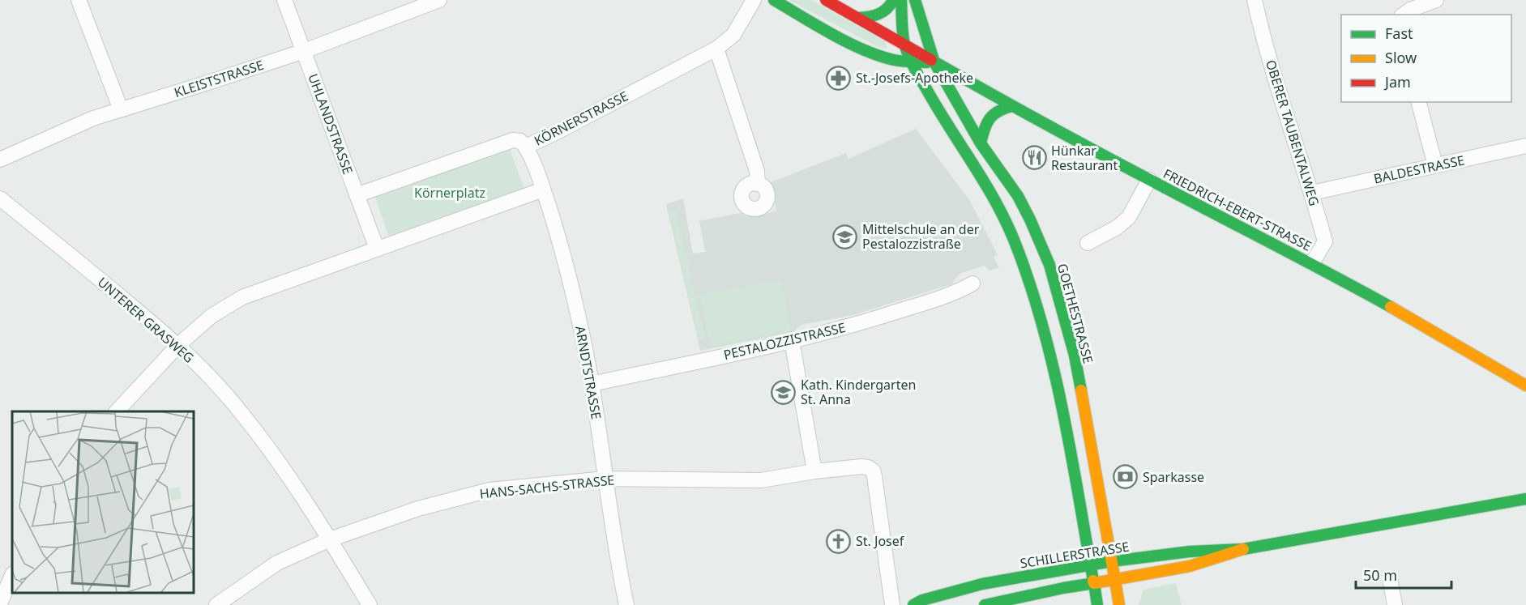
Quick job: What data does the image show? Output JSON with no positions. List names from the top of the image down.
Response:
{
  "streets": {
    "main road": ["FRIEDRICH-EBERT-STRASSE", "GOETHESTRASSE", "SCHILLERSTRASSE"],
    "street": [
      "KLEISTSTRASSE",
      "KÖRNERSTRASSE",
      "UHLANDSTRASSE",
      "OBERER TAUBENTALWEG",
      "BALDESTRASSE",
      "UNTERER GRASWEG",
      "PESTALOZZISTRASSE",
      "ARNDTSTRASSE",
      "HANS-SACHS-STRASSE"
    ]
  },
  "crossings": [
    ["KLEISTSTRASSE", "UHLANDSTRASSE"],
    ["KÖRNERSTRASSE", "UHLANDSTRASSE"],
    ["KÖRNERSTRASSE", "ARNDTSTRASSE"],
    ["OBERER TAUBENTALWEG", "BALDESTRASSE"],
    ["OBERER TAUBENTALWEG", "FRIEDRICH-EBERT-STRASSE"],
    ["FRIEDRICH-EBERT-STRASSE", "GOETHESTRASSE"],
    ["GOETHESTRASSE", "SCHILLERSTRASSE"],
    ["UNTERER GRASWEG", "HANS-SACHS-STRASSE"],
    ["PESTALOZZISTRASSE", "ARNDTSTRASSE"],
    ["ARNDTSTRASSE", "HANS-SACHS-STRASSE"]
  ],
  "parks": ["Körnerplatz"],
  "places": {
    "pharmacy": ["St.-Josefs-Apotheke"],
    "restaurant": ["Hünkar Restaurant"],
    "school or university": ["Mittelschule an der Pestalozzistraße", "Kath. Kindergarten St. Anna"],
    "bank": ["Sparkasse"],
    "church": ["St. Josef"]
  },
  "legend": ["Fast", "Slow", "Jam"],
  "scale_bar": "50 m"
}
